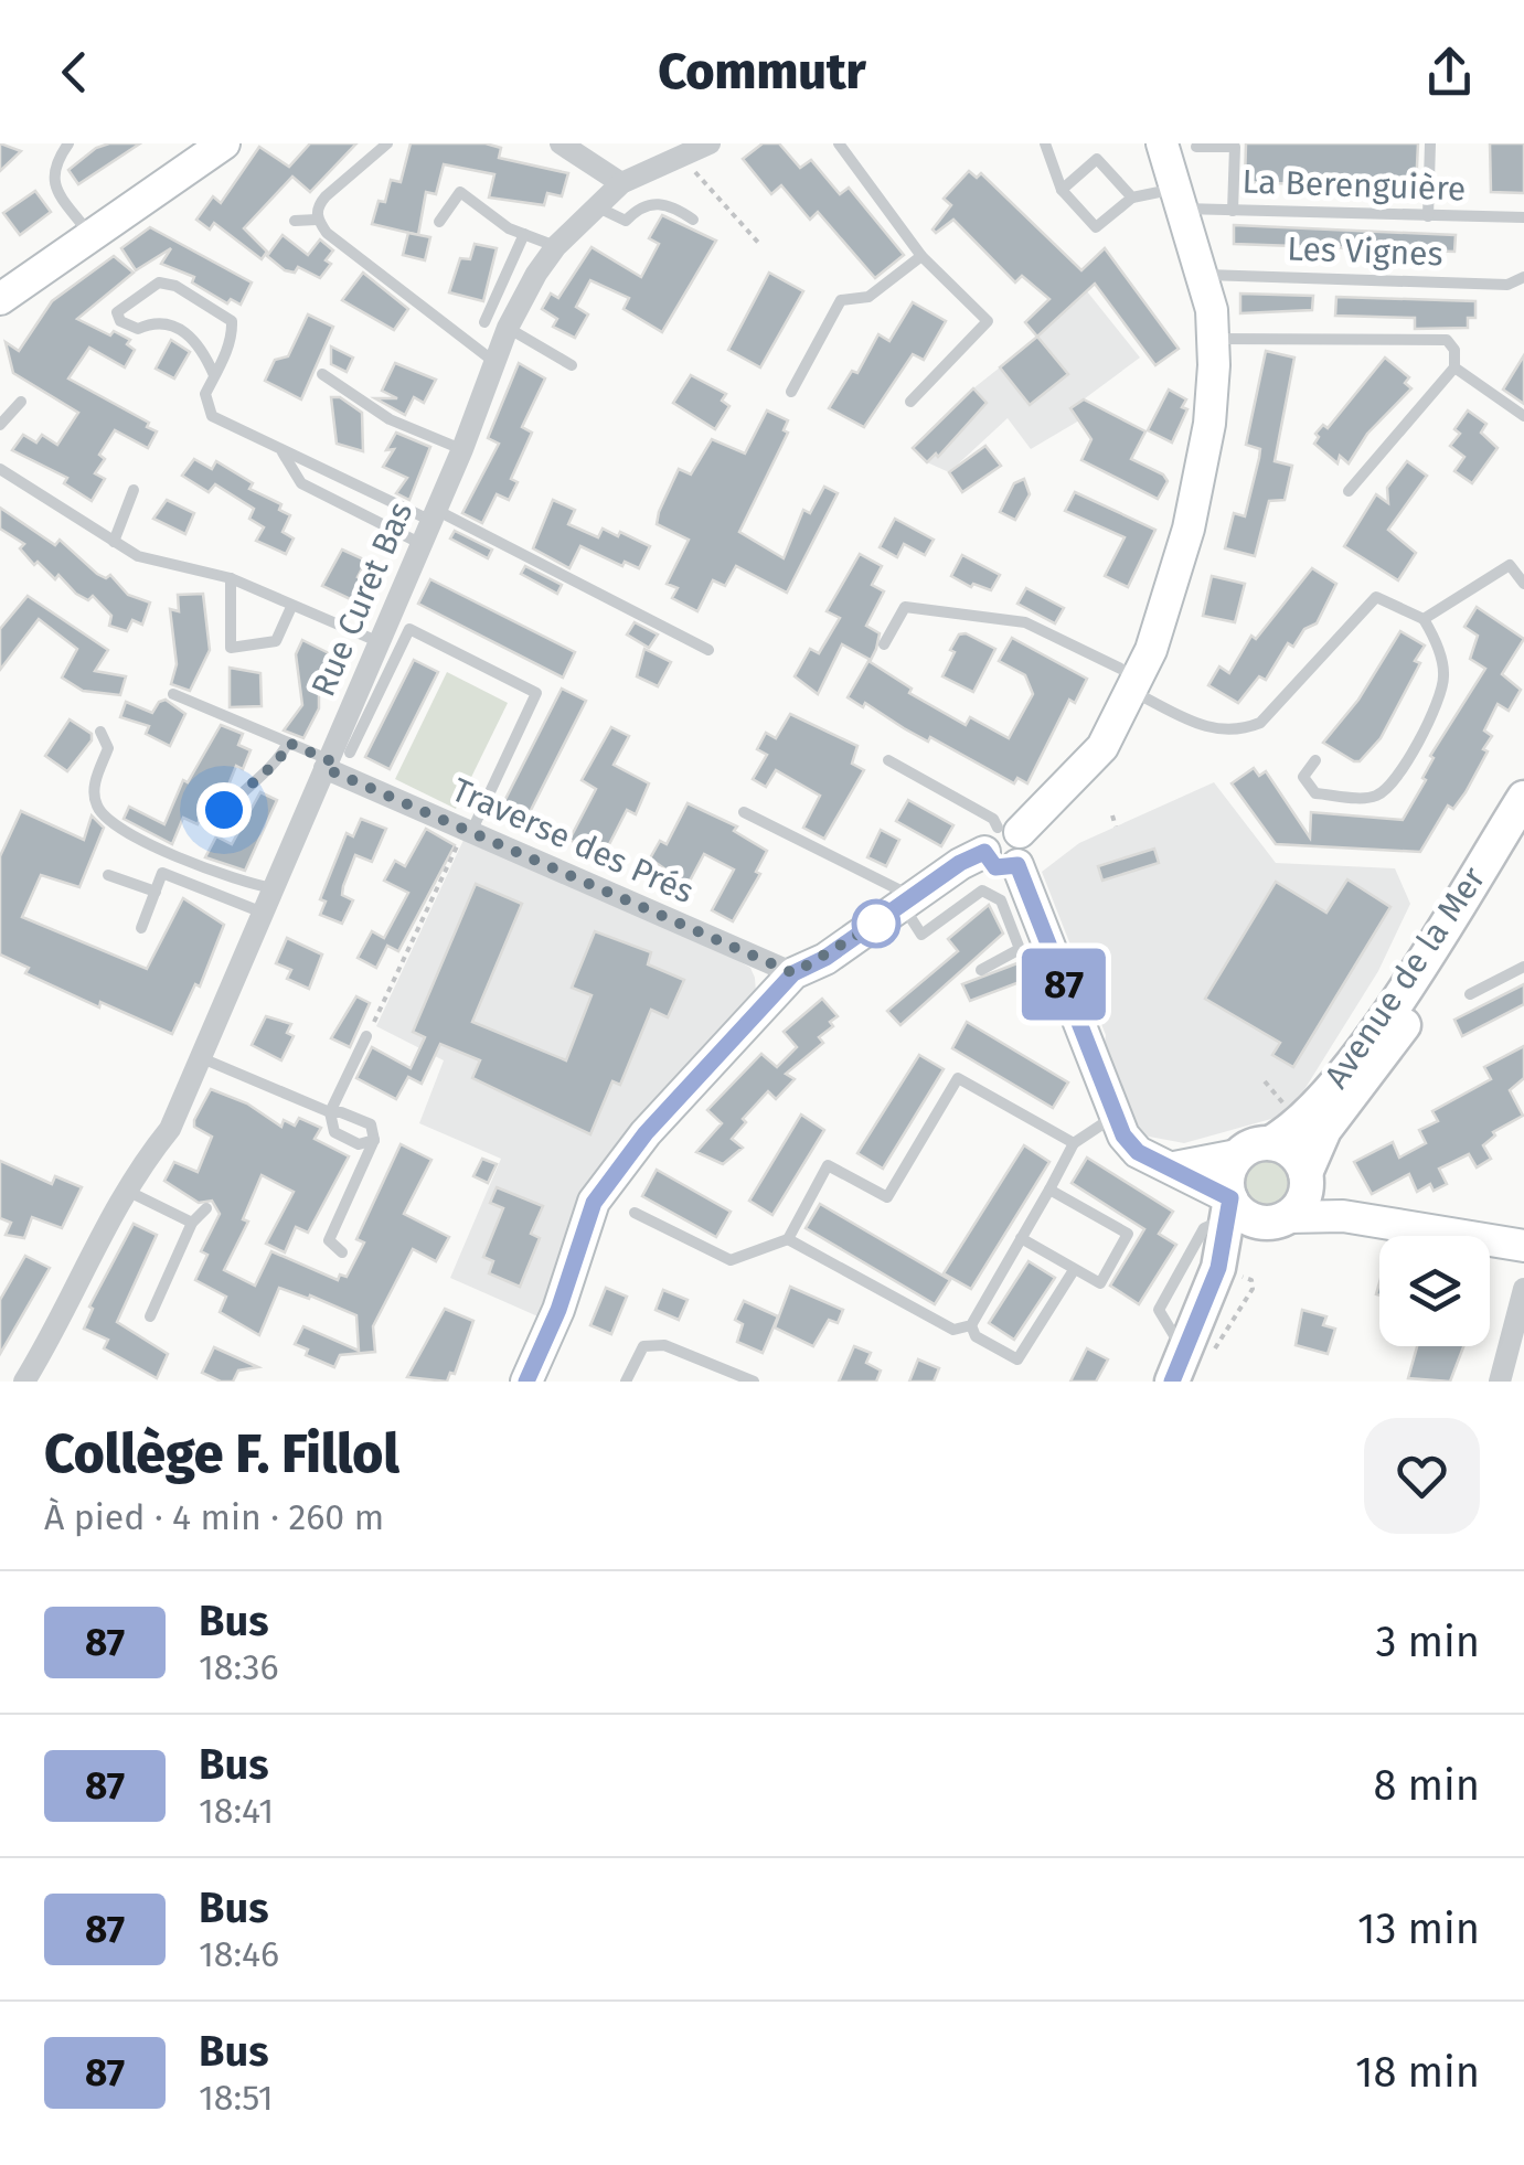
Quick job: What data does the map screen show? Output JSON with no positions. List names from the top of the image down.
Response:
{
  "streets": {
    "main road": ["Avenue de la Mer"],
    "street": ["Rue Curet Bas", "Traverse des Prés"],
    "lane": ["La Berenguière", "Les Vignes"]
  },
  "crossings": [
    ["Rue Curet Bas", "Traverse des Prés"]
  ],
  "lines": ["bus line 87"],
  "page": {
    "header": "Commutr",
    "on_map": "87",
    "heading": ["Collège F. Fillol", "À pied · 4 min · 260 m"],
    "list": [
      {
        "mark": "87",
        "name": "Bus",
        "note": "18:36",
        "value": "3 min"
      },
      {
        "mark": "87",
        "name": "Bus",
        "note": "18:41",
        "value": "8 min"
      },
      {
        "mark": "87",
        "name": "Bus",
        "note": "18:46",
        "value": "13 min"
      },
      {
        "mark": "87",
        "name": "Bus",
        "note": "18:51",
        "value": "18 min"
      }
    ]
  }
}
